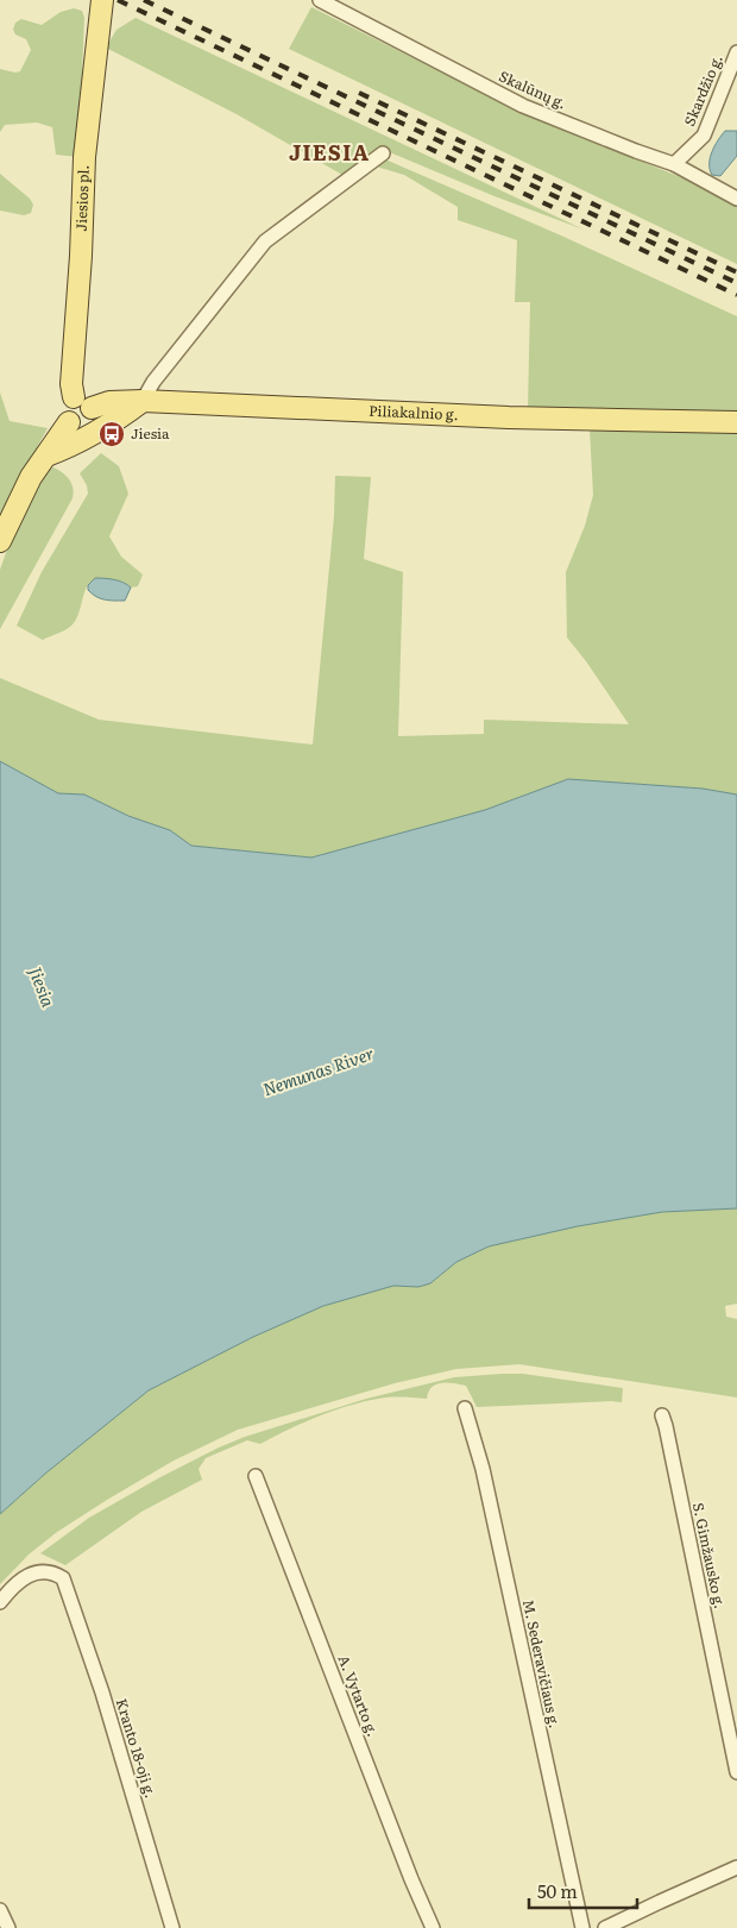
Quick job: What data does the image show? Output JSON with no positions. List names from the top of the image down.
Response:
{
  "streets": {
    "main road": ["Jiesios pl.", "Piliakalnio g."],
    "street": [
      "Skalūnų g.",
      "Skardžio g.",
      "S. Gimžausko g.",
      "M. Sederavičiaus g.",
      "A. Vytarto g.",
      "Kranto 18-oji g."
    ]
  },
  "crossings": [
    ["Skalūnų g.", "Skardžio g."],
    ["Jiesios pl.", "Piliakalnio g."]
  ],
  "districts": ["JIESIA"],
  "water": ["Jiesia", "Nemunas River"],
  "places": {
    "bus stop": ["Jiesia"]
  },
  "scale_bar": "50 m"
}
